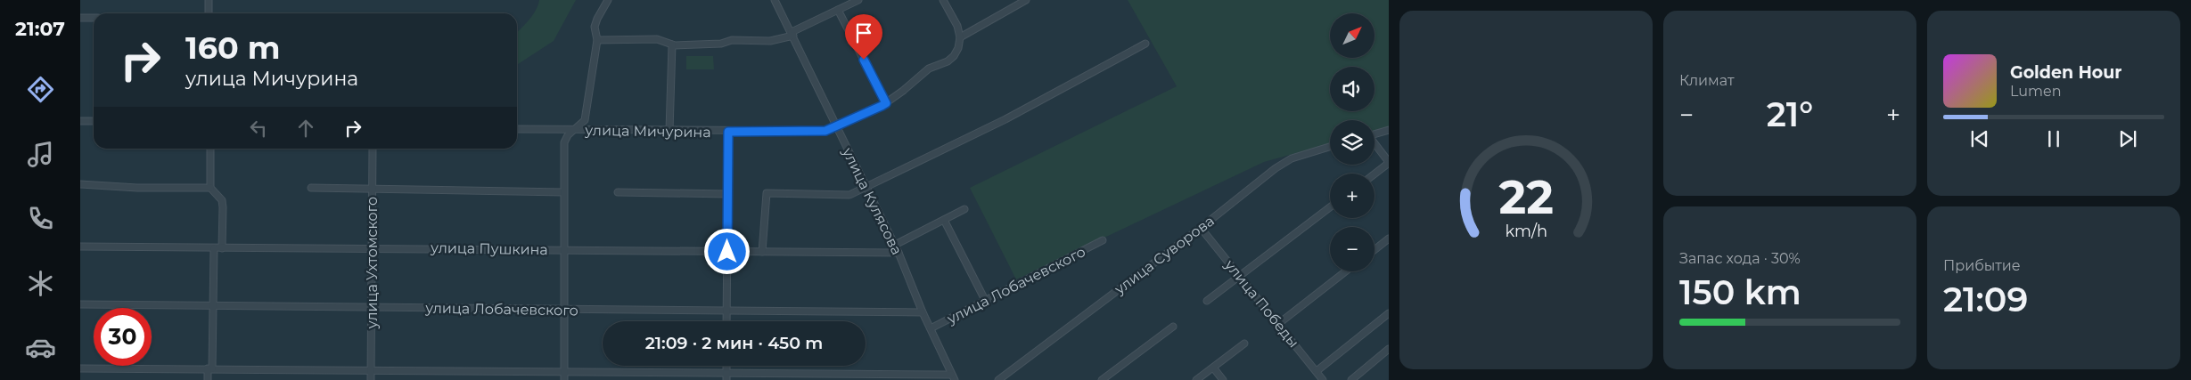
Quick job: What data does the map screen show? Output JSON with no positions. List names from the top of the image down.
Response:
{
  "streets": {
    "street": [
      "улица Мичурина",
      "улица Кулясова",
      "улица Пушкина",
      "улица Суворова",
      "улица Ухтомского",
      "улица Лобачевского",
      "улица Победы"
    ]
  },
  "crossings": [
    ["улица Мичурина", "улица Кулясова"],
    ["улица Кулясова", "улица Пушкина"],
    ["улица Кулясова", "улица Лобачевского"],
    ["улица Пушкина", "улица Ухтомского"],
    ["улица Суворова", "улица Победы"],
    ["улица Ухтомского", "улица Лобачевского"]
  ],
  "north": "top right",
  "page": {
    "tabs": "21:07",
    "tile": [
      "Климат",
      ["Запас хода · 30%", "150 km"],
      ["Прибытие", "21:09"]
    ],
    "map_buttons": ["+", "−"],
    "turn": ["160 m", "улица Мичурина"],
    "song": ["Golden Hour", "Lumen"],
    "heat": ["−", "21°", "+"],
    "limit": "30",
    "trip": "21:09 · 2 мин · 450 m",
    "gauge": ["22", "km/h"]
  }
}
